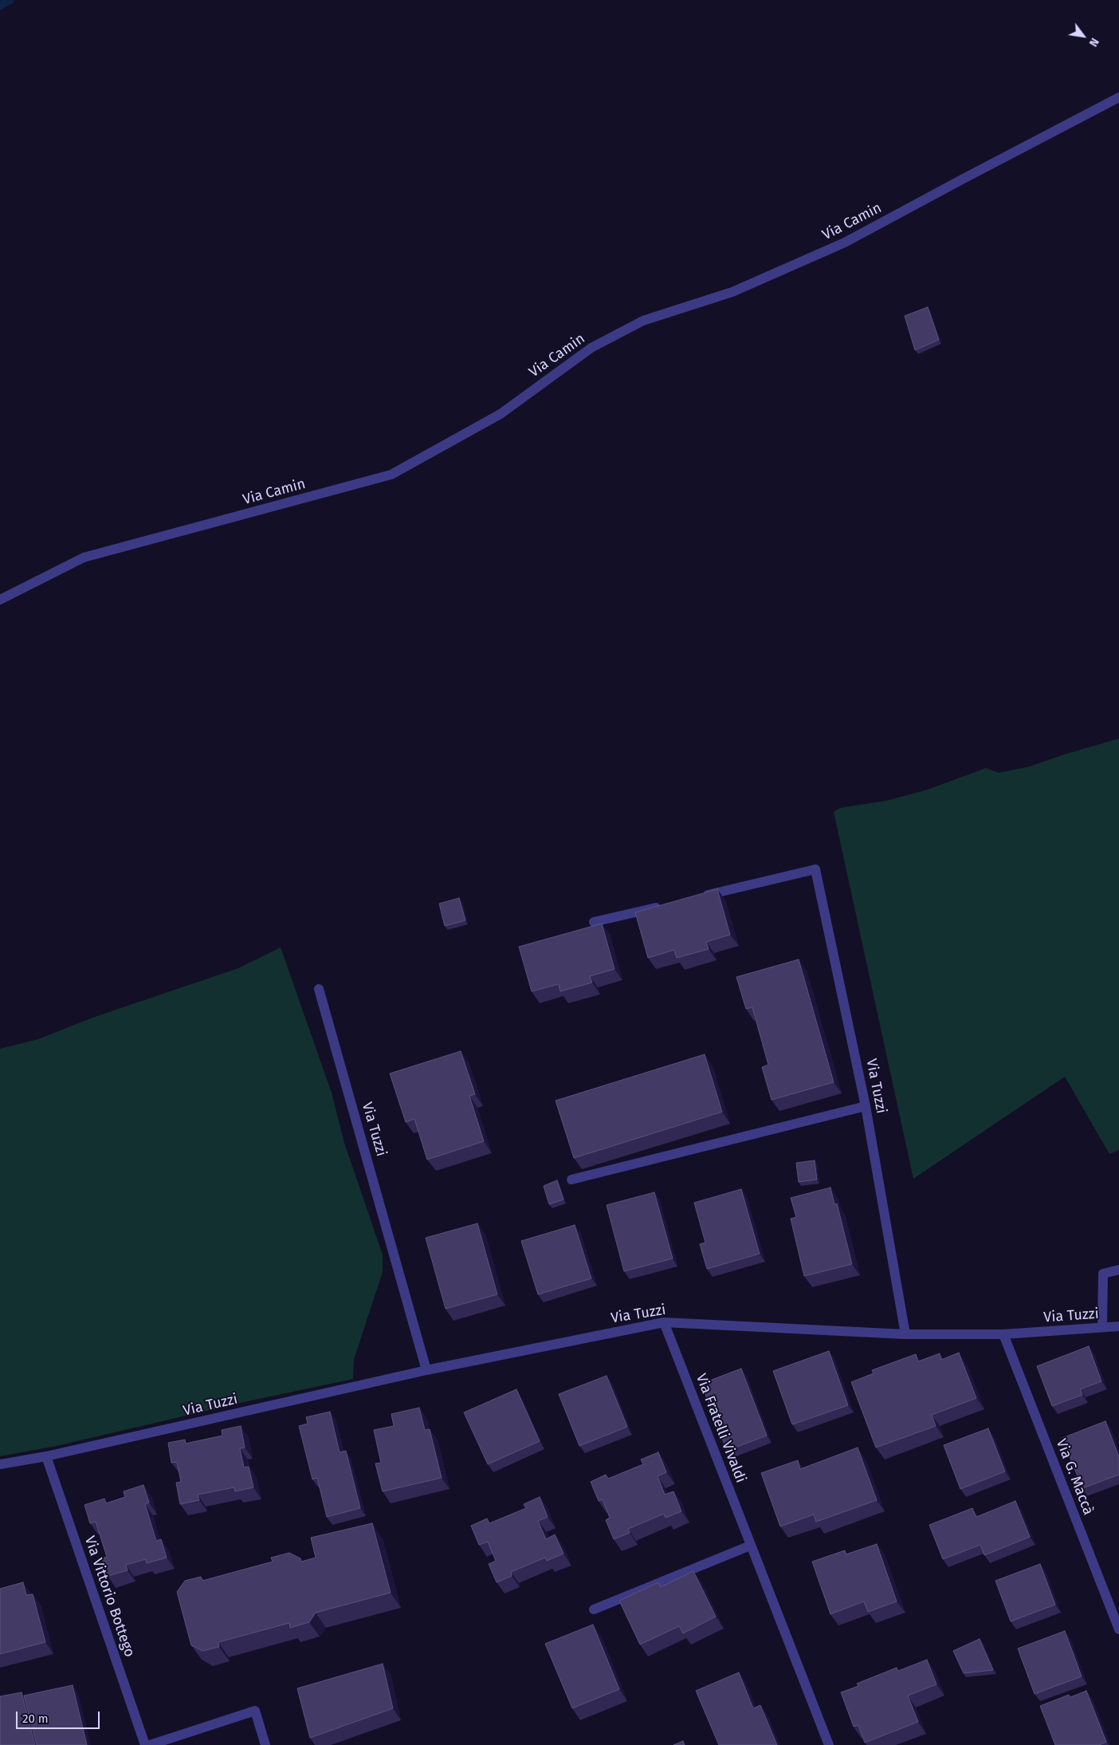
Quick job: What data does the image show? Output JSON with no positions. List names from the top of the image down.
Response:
{
  "streets": {
    "street": [
      "Via Camin",
      "Via Tuzzi",
      "Via Fratelli Vivaldi",
      "Via G. Maccà",
      "Via Vittorio Bottego"
    ]
  },
  "crossings": [
    ["Via Tuzzi", "Via Fratelli Vivaldi"],
    ["Via Tuzzi", "Via G. Maccà"],
    ["Via Tuzzi", "Via Vittorio Bottego"]
  ],
  "scale_bar": "20 m",
  "north": "bottom right"
}
